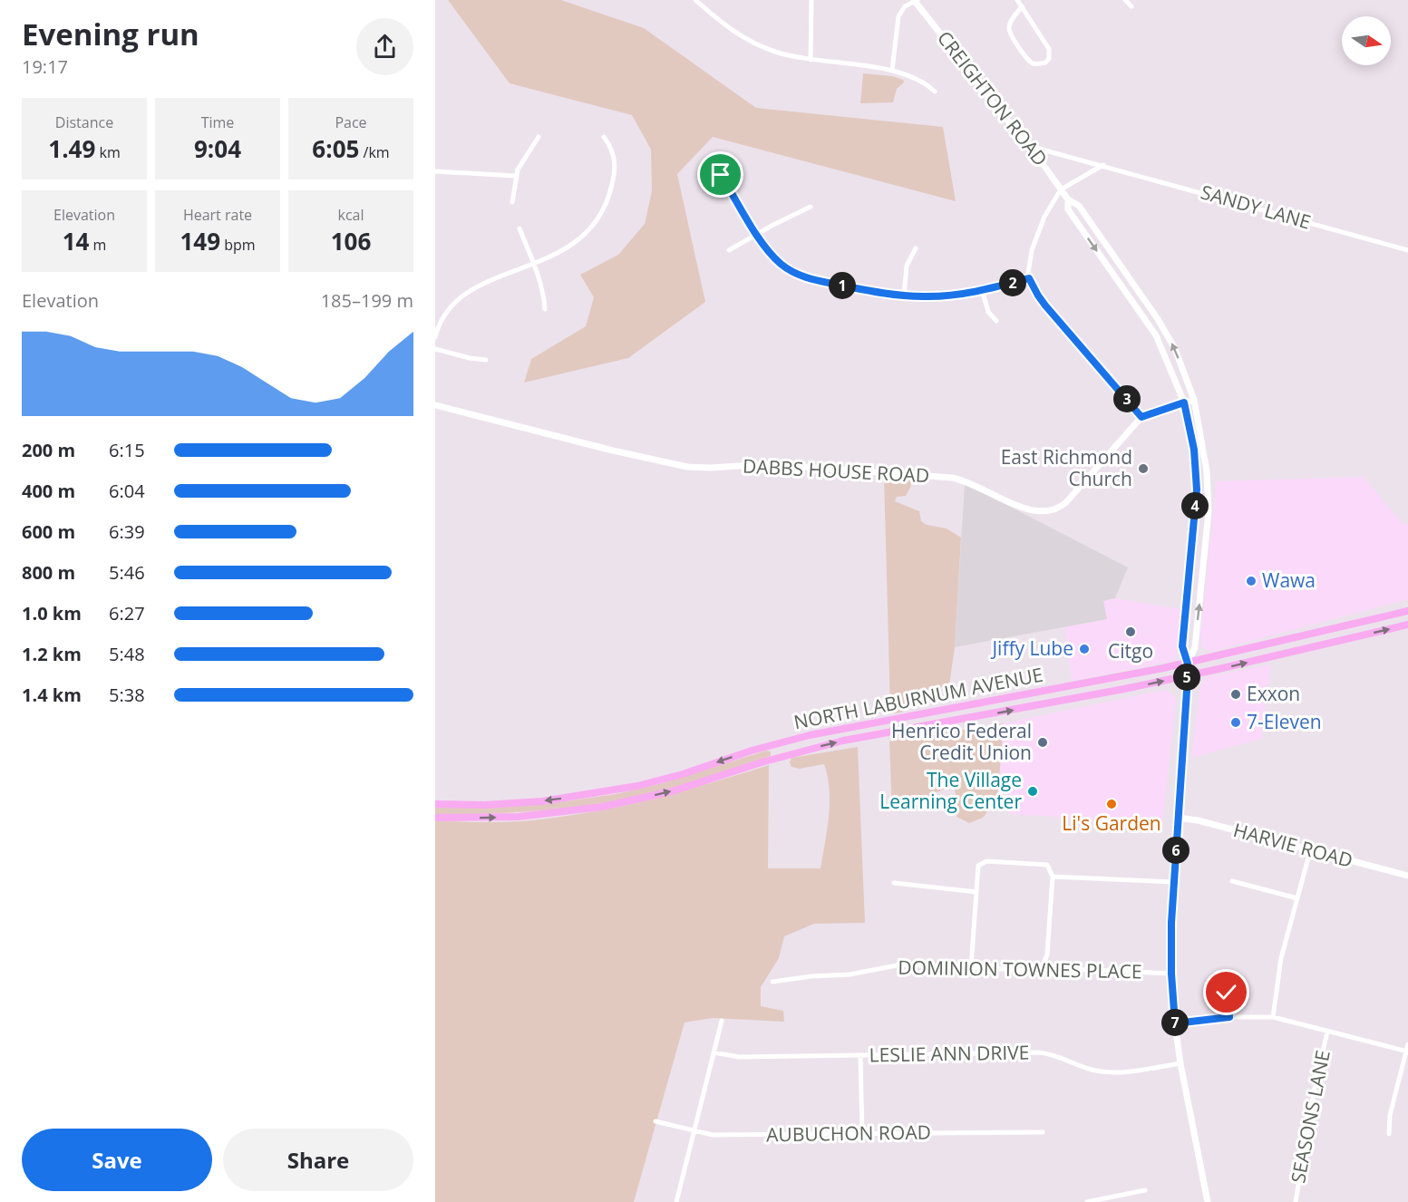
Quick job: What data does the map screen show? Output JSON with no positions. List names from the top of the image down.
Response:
{
  "streets": {
    "main road": [
      "CREIGHTON ROAD",
      "DABBS HOUSE ROAD",
      "NORTH LABURNUM AVENUE",
      "HARVIE ROAD"
    ],
    "street": [
      "SANDY LANE",
      "DOMINION TOWNES PLACE",
      "LESLIE ANN DRIVE",
      "SEASONS LANE",
      "AUBUCHON ROAD"
    ]
  },
  "crossings": [
    ["CREIGHTON ROAD", "SANDY LANE"],
    ["CREIGHTON ROAD", "DABBS HOUSE ROAD"],
    ["CREIGHTON ROAD", "NORTH LABURNUM AVENUE"],
    ["CREIGHTON ROAD", "HARVIE ROAD"],
    ["CREIGHTON ROAD", "DOMINION TOWNES PLACE"],
    ["CREIGHTON ROAD", "LESLIE ANN DRIVE"]
  ],
  "places": [
    "East Richmond Church",
    "Wawa",
    "Citgo",
    "Jiffy Lube",
    "Exxon",
    "7-Eleven",
    "Henrico Federal Credit Union",
    "The Village Learning Center",
    "Li's Garden"
  ],
  "north": "right",
  "page": {
    "heading": ["Evening run", "19:17"],
    "stats": [
      ["Distance", "1.49 km"],
      ["Time", "9:04"],
      ["Pace", "6:05 /km"],
      ["Elevation", "14 m"],
      ["Heart rate", "149 bpm"],
      ["kcal", "106"]
    ],
    "pins": [
      "2",
      "1",
      "3",
      "4",
      "5",
      "6",
      "7"
    ],
    "chart": ["Elevation", "185–199 m"],
    "list": [
      {
        "name": "200 m",
        "note": "6:15"
      },
      {
        "name": "400 m",
        "note": "6:04"
      },
      {
        "name": "600 m",
        "note": "6:39"
      },
      {
        "name": "800 m",
        "note": "5:46"
      },
      {
        "name": "1.0 km",
        "note": "6:27"
      },
      {
        "name": "1.2 km",
        "note": "5:48"
      },
      {
        "name": "1.4 km",
        "note": "5:38"
      }
    ],
    "buttons": ["Save", "Share"]
  }
}
